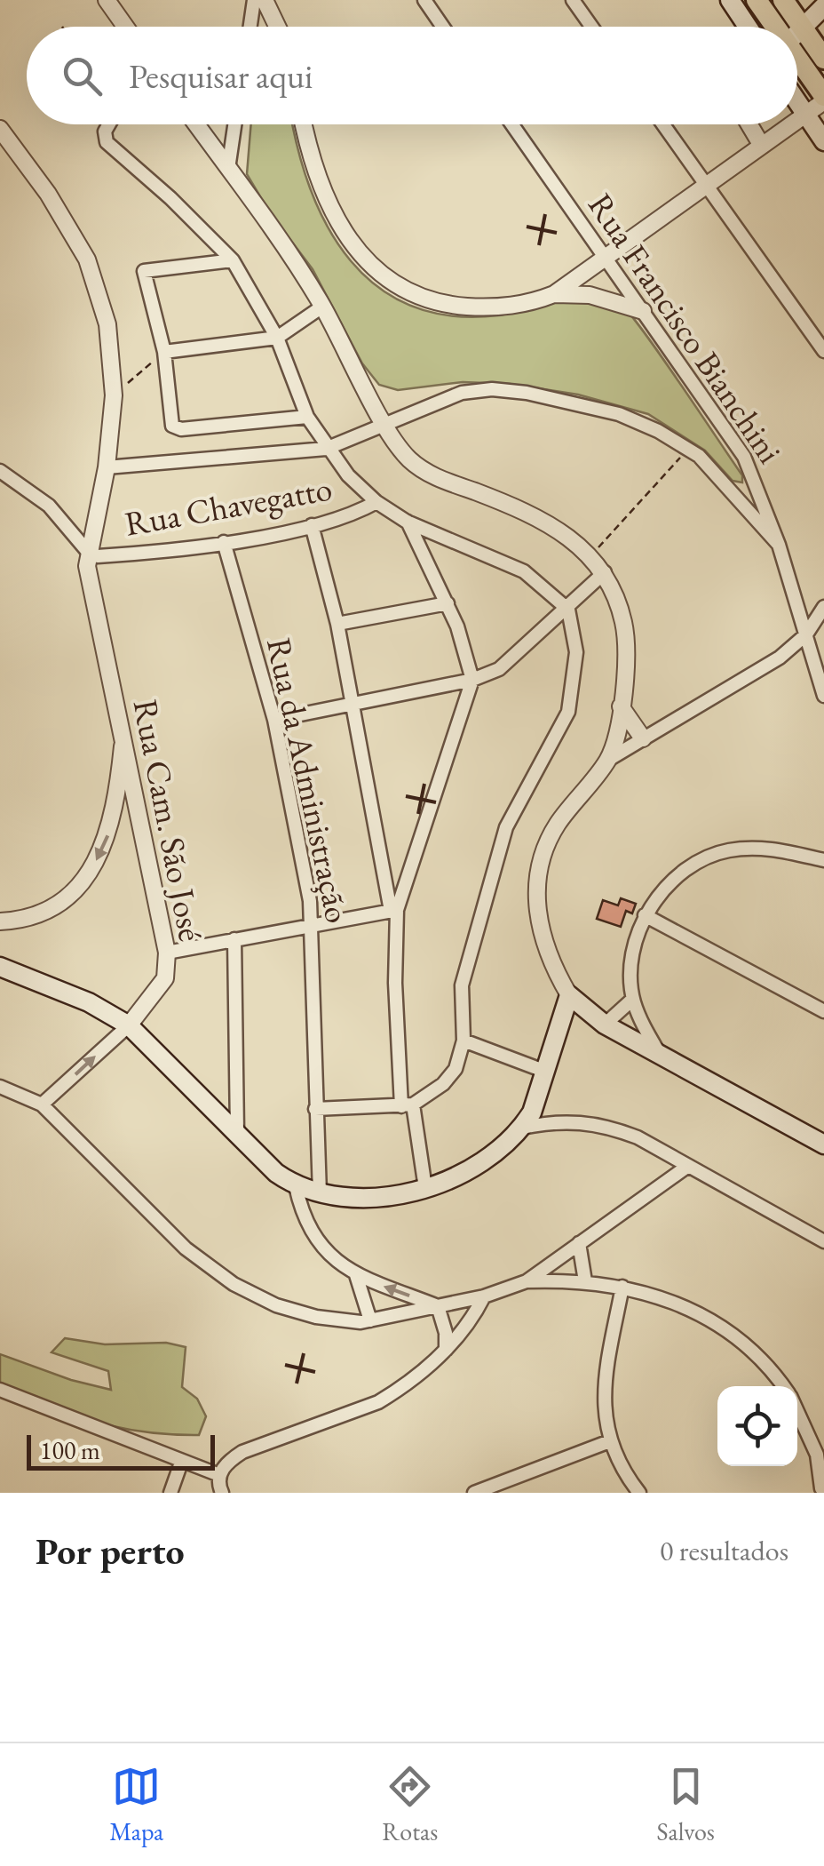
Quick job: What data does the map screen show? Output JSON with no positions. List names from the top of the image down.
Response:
{
  "streets": {
    "street": [
      "Rua Francisco Bianchini",
      "Rua Chavegatto",
      "Rua da Administração",
      "Rua Cam. São José"
    ]
  },
  "crossings": [
    ["Rua Chavegatto", "Rua da Administração"],
    ["Rua Chavegatto", "Rua Cam. São José"]
  ],
  "scale_bar": "100 m",
  "page": {
    "search": "Pesquisar aqui",
    "scale": "100 m",
    "heading": ["Por perto", "0 resultados"],
    "nav": ["Mapa", "Rotas", "Salvos"]
  }
}
